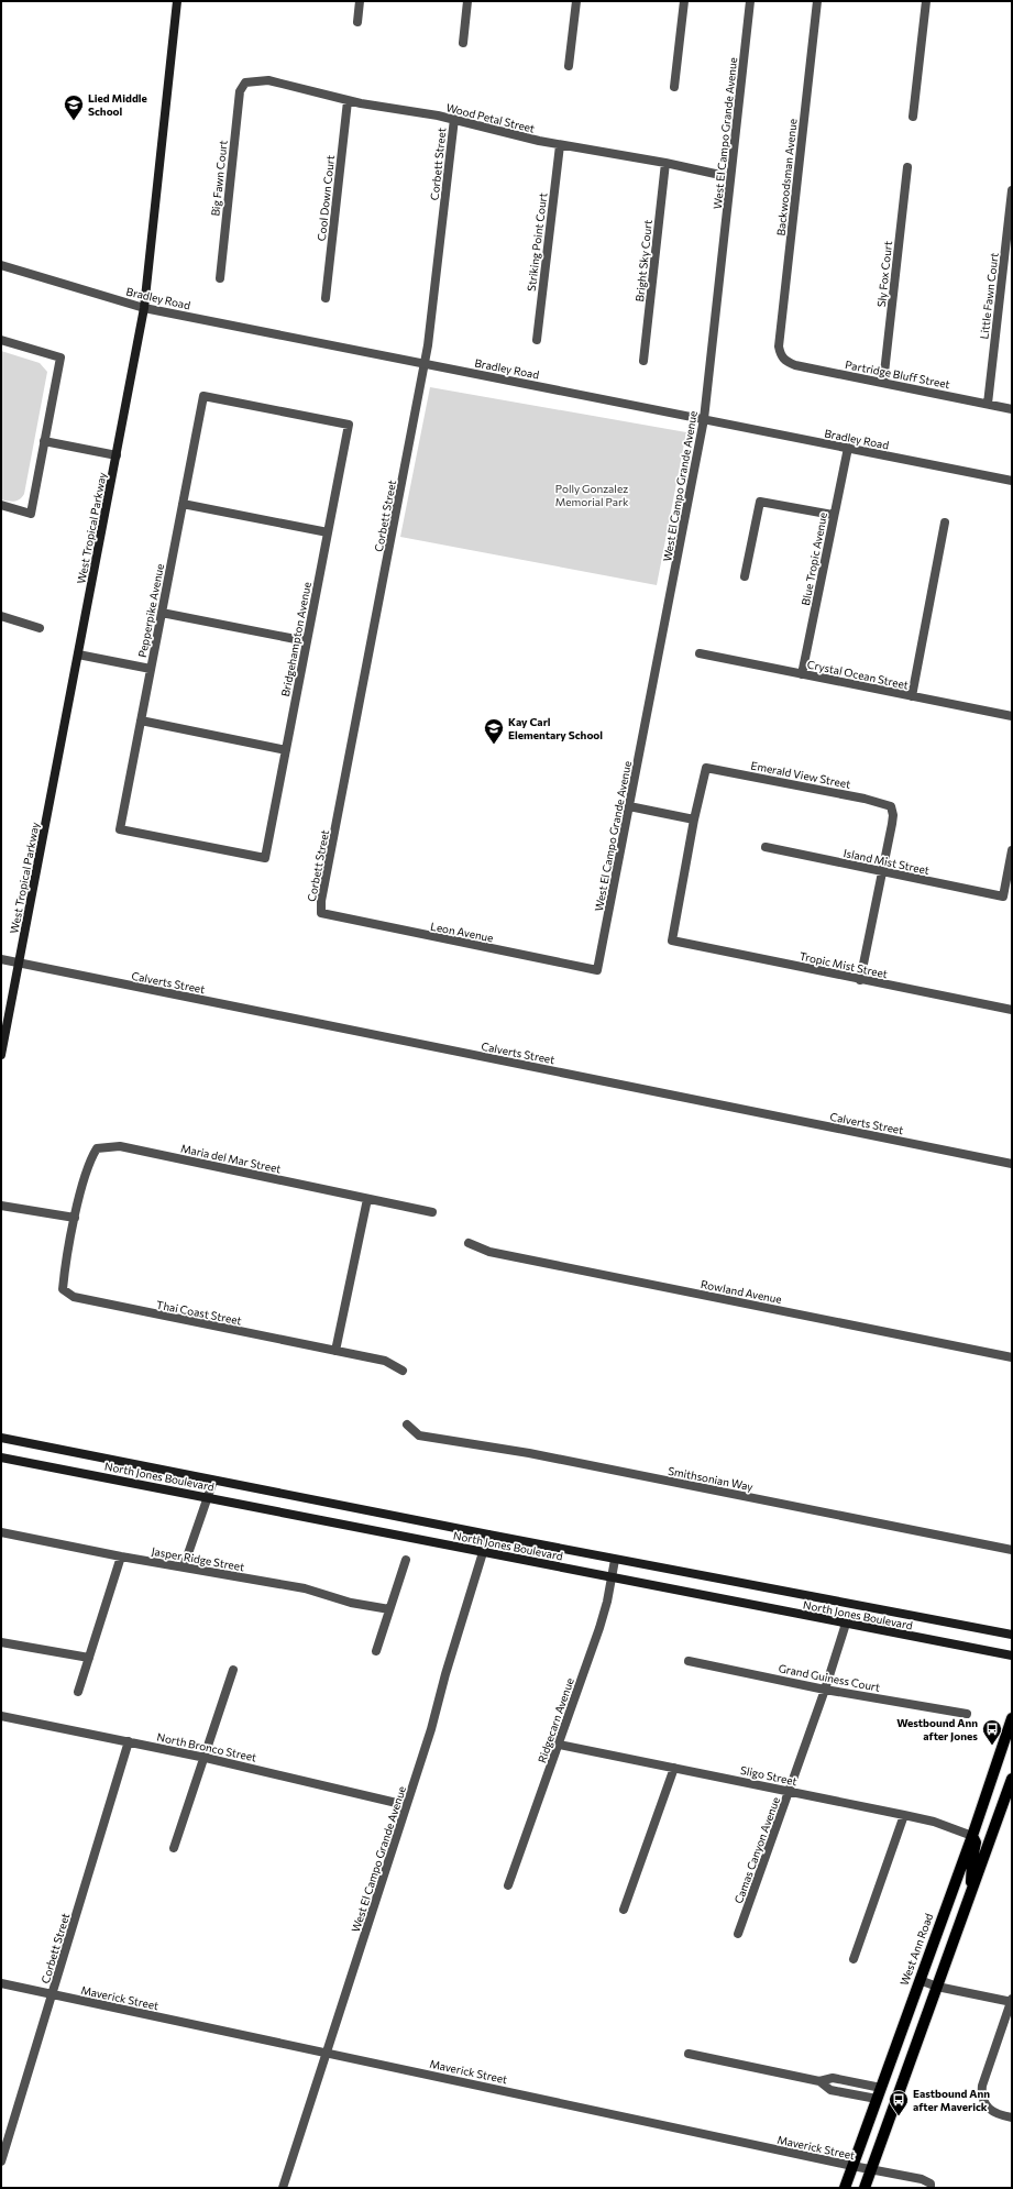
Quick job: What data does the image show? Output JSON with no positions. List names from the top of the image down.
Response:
{
  "streets": {
    "main road": ["West Tropical Parkway", "North Jones Boulevard", "West Ann Road"],
    "street": [
      "Wood Petal Street",
      "West El Campo Grande Avenue",
      "Corbett Street",
      "Backwoodsman Avenue",
      "Big Fawn Court",
      "Cool Down Court",
      "Striking Point Court",
      "Bright Sky Court",
      "Sly Fox Court",
      "Little Fawn Court",
      "Bradley Road",
      "Partridge Bluff Street",
      "Blue Tropic Avenue",
      "Pepperpike Avenue",
      "Bridgehampton Avenue",
      "Crystal Ocean Street",
      "Emerald View Street",
      "Island Mist Street",
      "Leon Avenue",
      "Tropic Mist Street",
      "Calverts Street",
      "Maria del Mar Street",
      "Rowland Avenue",
      "Thai Coast Street",
      "Smithsonian Way",
      "Jasper Ridge Street",
      "Grand Guiness Court",
      "Ridgecarn Avenue",
      "North Bronco Street",
      "Sligo Street",
      "Camas Canyon Avenue",
      "Maverick Street"
    ]
  },
  "crossings": [
    ["Wood Petal Street", "West El Campo Grande Avenue"],
    ["Wood Petal Street", "Corbett Street"],
    ["Wood Petal Street", "Big Fawn Court"],
    ["Wood Petal Street", "Cool Down Court"],
    ["Wood Petal Street", "Striking Point Court"],
    ["Wood Petal Street", "Bright Sky Court"],
    ["West El Campo Grande Avenue", "Bradley Road"],
    ["West El Campo Grande Avenue", "Leon Avenue"],
    ["West El Campo Grande Avenue", "North Jones Boulevard"],
    ["West El Campo Grande Avenue", "North Bronco Street"],
    ["West El Campo Grande Avenue", "Maverick Street"],
    ["Corbett Street", "Bradley Road"],
    ["Corbett Street", "Leon Avenue"],
    ["Corbett Street", "North Bronco Street"],
    ["Corbett Street", "Maverick Street"],
    ["Backwoodsman Avenue", "Partridge Bluff Street"],
    ["Sly Fox Court", "Partridge Bluff Street"],
    ["Little Fawn Court", "Partridge Bluff Street"],
    ["Bradley Road", "West Tropical Parkway"],
    ["Bradley Road", "Blue Tropic Avenue"],
    ["West Tropical Parkway", "Calverts Street"],
    ["Blue Tropic Avenue", "Crystal Ocean Street"],
    ["Pepperpike Avenue", "Bridgehampton Avenue"],
    ["Emerald View Street", "Island Mist Street"],
    ["Emerald View Street", "Tropic Mist Street"],
    ["Maria del Mar Street", "Thai Coast Street"],
    ["North Jones Boulevard", "Ridgecarn Avenue"],
    ["North Jones Boulevard", "Camas Canyon Avenue"],
    ["Grand Guiness Court", "Camas Canyon Avenue"],
    ["Ridgecarn Avenue", "Sligo Street"],
    ["Sligo Street", "Camas Canyon Avenue"],
    ["Sligo Street", "West Ann Road"],
    ["West Ann Road", "Maverick Street"]
  ],
  "parks": ["Polly Gonzalez Memorial Park"],
  "places": {
    "school or university": ["Lied Middle School", "Kay Carl Elementary School"],
    "bus stop": ["Westbound Ann after Jones", "Eastbound Ann after Maverick"]
  }
}
